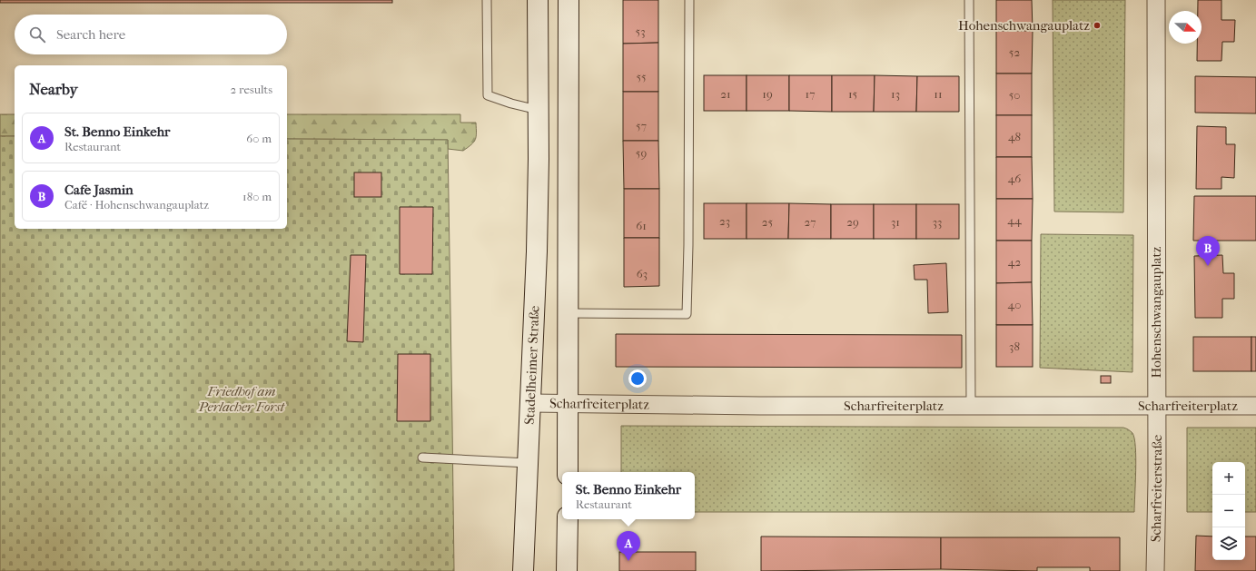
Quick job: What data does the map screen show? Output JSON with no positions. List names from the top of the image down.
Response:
{
  "streets": {
    "main road": ["Stadelheimer Straße"],
    "street": ["Hohenschwangauplatz", "Scharfreiterplatz", "Scharfreiterstraße"]
  },
  "crossings": [
    ["Hohenschwangauplatz", "Scharfreiterplatz"],
    ["Hohenschwangauplatz", "Scharfreiterstraße"],
    ["Stadelheimer Straße", "Scharfreiterplatz"],
    ["Scharfreiterplatz", "Scharfreiterstraße"]
  ],
  "parks": ["Friedhof am Perlacher Forst"],
  "places": ["Hohenschwangauplatz"],
  "house_numbers": [
    "53",
    "52",
    "55",
    "21",
    "19",
    "17",
    "15",
    "13",
    "11",
    "50",
    "57",
    "48",
    "59",
    "46",
    "44",
    "23",
    "25",
    "27",
    "29",
    "31",
    "33",
    "61",
    "42",
    "63",
    "40",
    "38"
  ],
  "north": "right",
  "page": {
    "search": "Search here",
    "heading": ["Nearby", "2 results"],
    "list": [
      {
        "mark": "A",
        "name": "St. Benno Einkehr",
        "note": "Restaurant",
        "value": "60 m"
      },
      {
        "mark": "B",
        "name": "Cafe Jasmin",
        "note": "Café · Hohenschwangauplatz",
        "value": "180 m"
      }
    ],
    "pins": ["B", "A"],
    "map_buttons": ["+", "−"],
    "popup": ["St. Benno Einkehr", "Restaurant"]
  }
}
